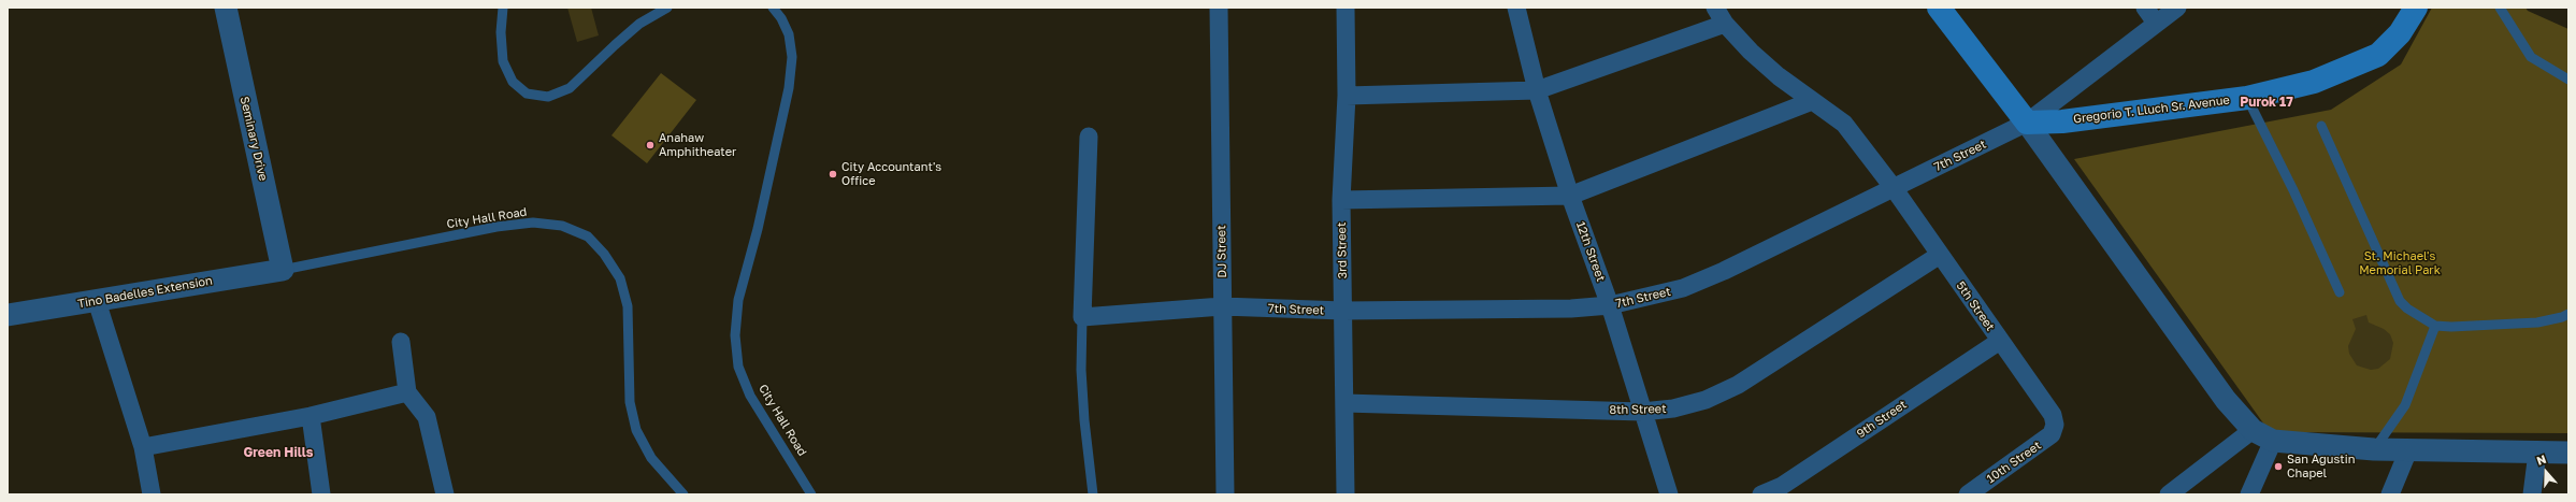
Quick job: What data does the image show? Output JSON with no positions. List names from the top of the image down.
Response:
{
  "streets": {
    "main road": ["Gregorio T. Lluch Sr. Avenue"],
    "street": [
      "Seminary Drive",
      "7th Street",
      "3rd Street",
      "DJ Street",
      "12th Street",
      "Tino Badelles Extension",
      "5th Street",
      "8th Street",
      "9th Street",
      "10th Street"
    ],
    "lane": ["City Hall Road"]
  },
  "crossings": [
    ["Gregorio T. Lluch Sr. Avenue", "7th Street"],
    ["Seminary Drive", "City Hall Road"],
    ["Seminary Drive", "Tino Badelles Extension"],
    ["7th Street", "3rd Street"],
    ["7th Street", "DJ Street"],
    ["7th Street", "12th Street"],
    ["7th Street", "5th Street"],
    ["City Hall Road", "Tino Badelles Extension"],
    ["3rd Street", "8th Street"],
    ["12th Street", "8th Street"],
    ["5th Street", "8th Street"],
    ["5th Street", "9th Street"],
    ["5th Street", "10th Street"]
  ],
  "districts": ["Purok 17", "Green Hills"],
  "parks": ["St. Michael's Memorial Park"],
  "places": ["Anahaw Amphitheater", "City Accountant's Office", "San Agustin Chapel"],
  "north": "top"
}
